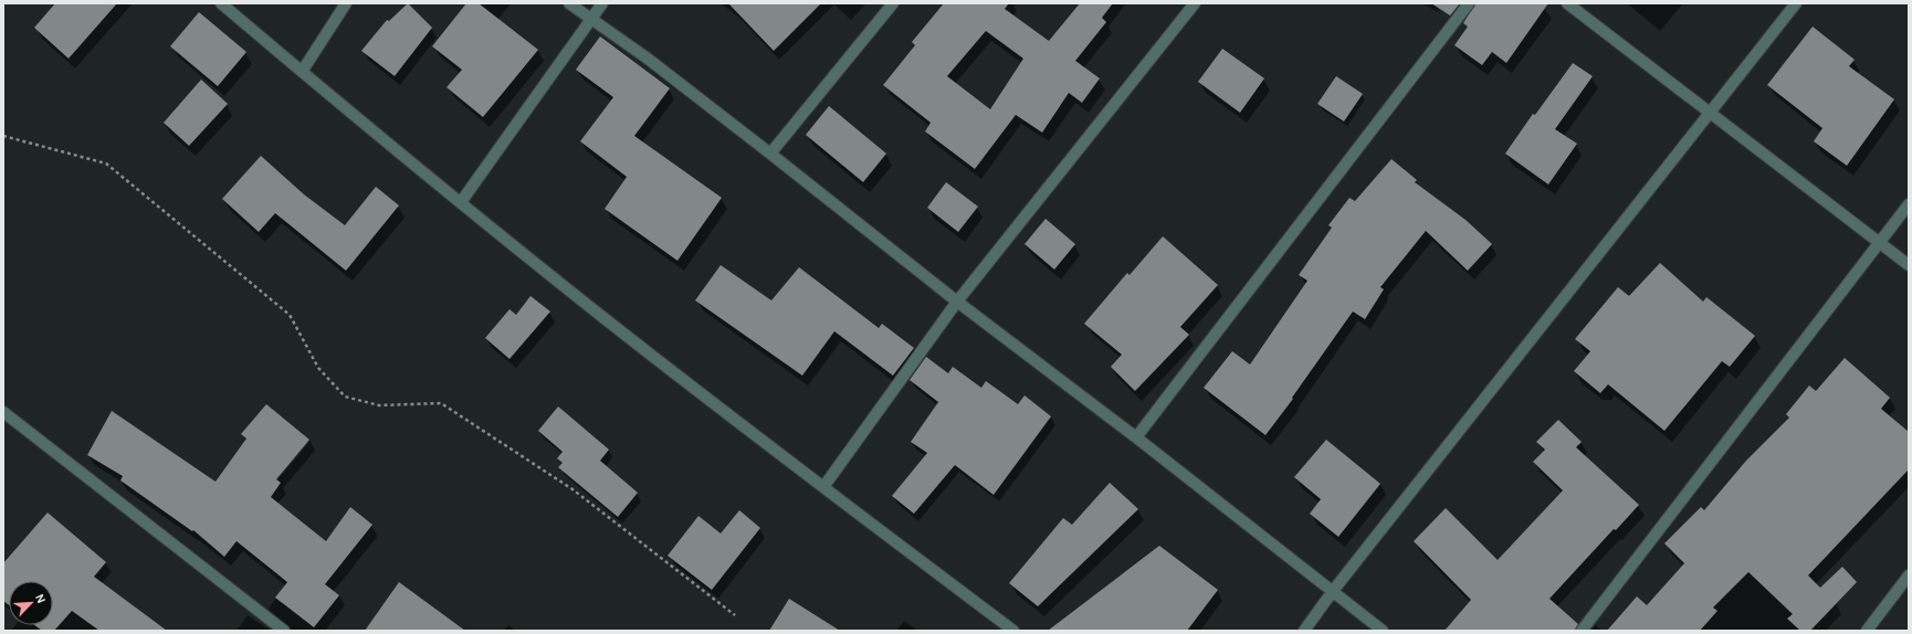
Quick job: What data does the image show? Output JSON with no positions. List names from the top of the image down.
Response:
{
  "north": "top right"
}
